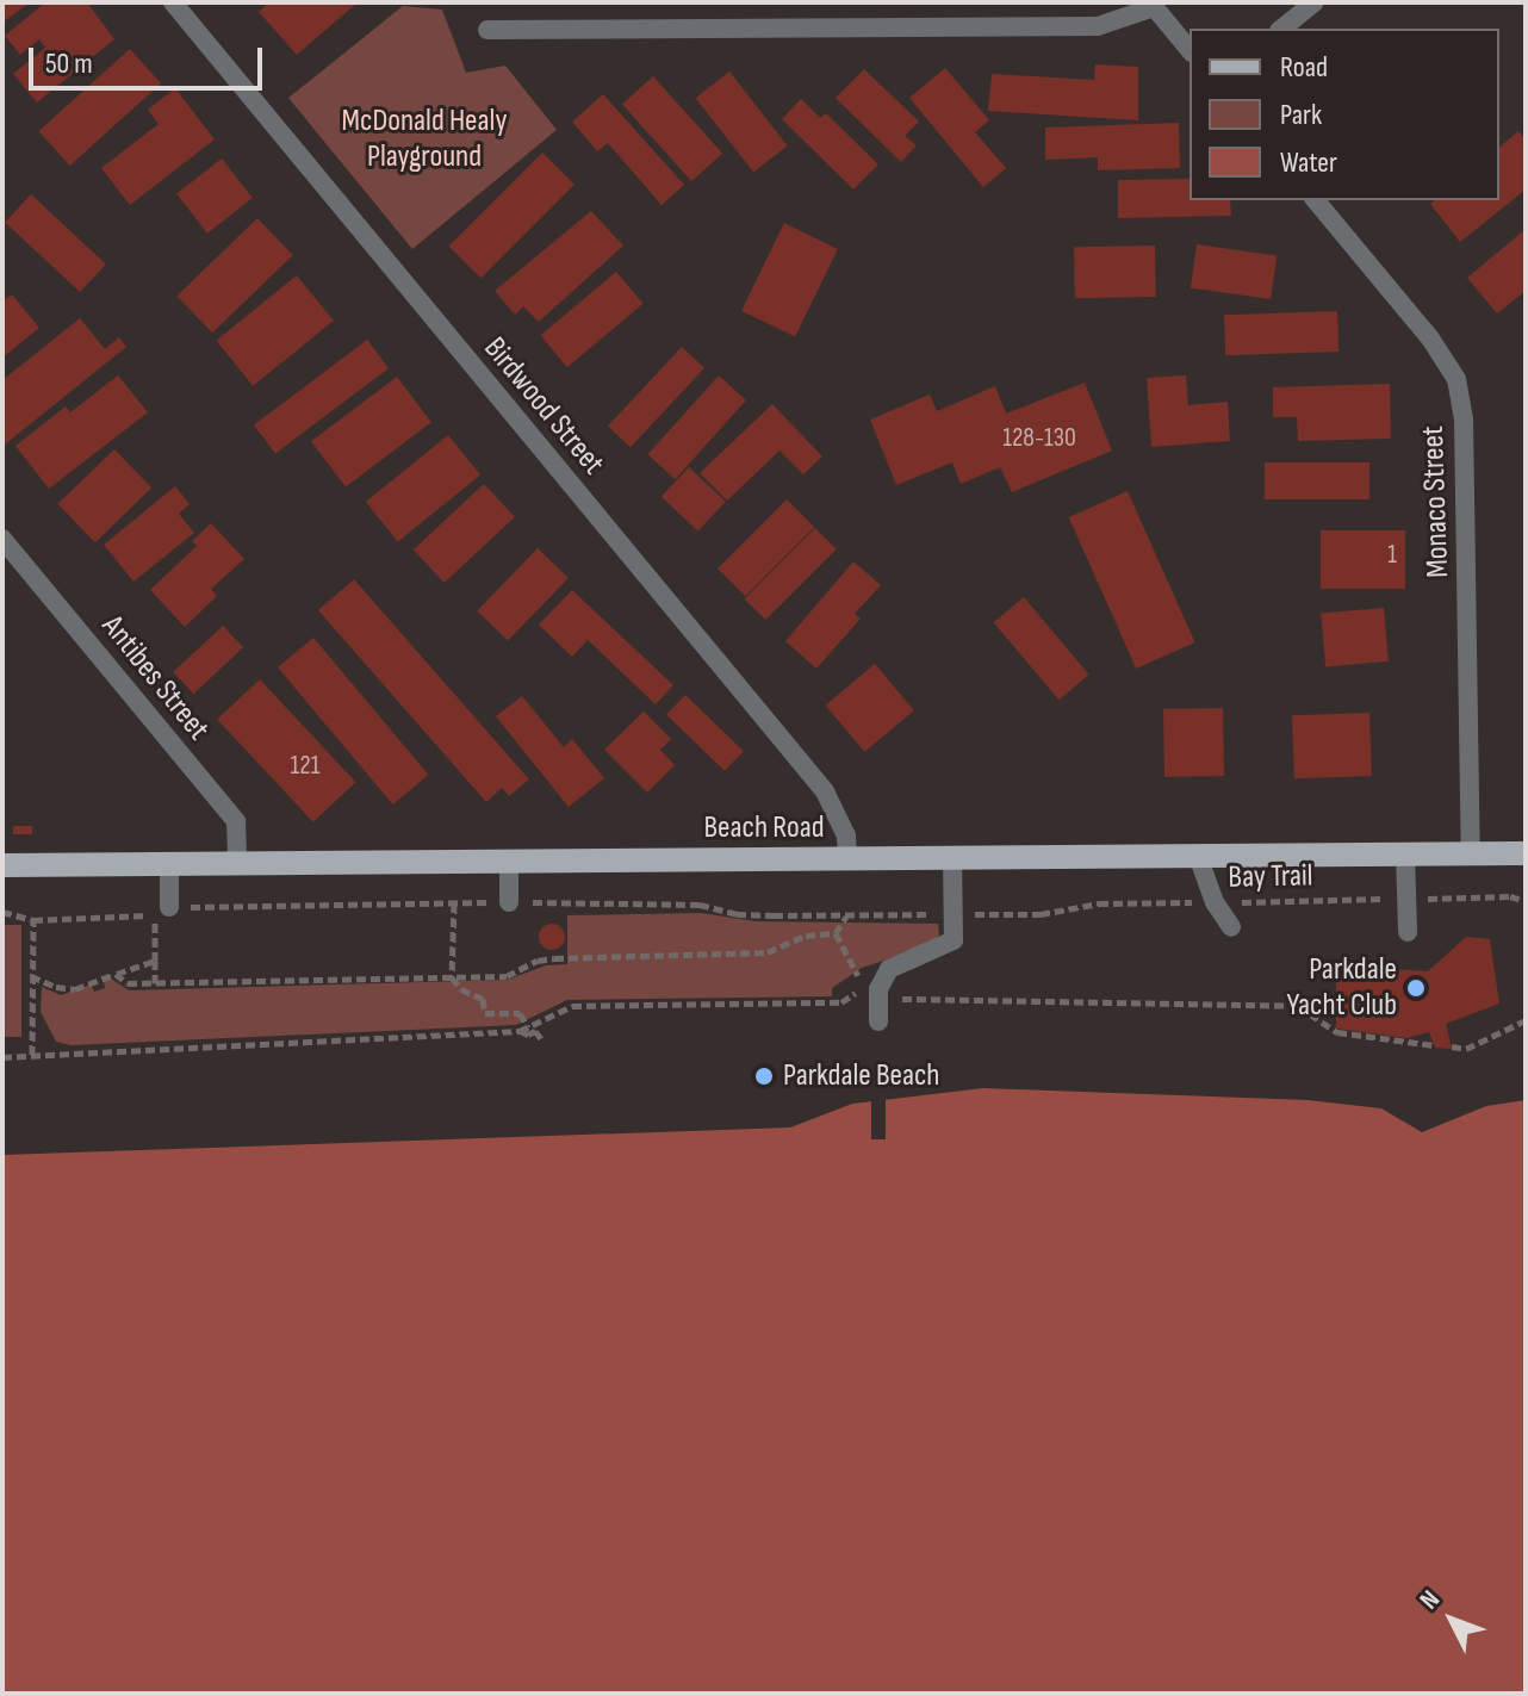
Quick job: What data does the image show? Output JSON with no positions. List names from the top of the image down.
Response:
{
  "streets": {
    "main road": ["Beach Road"],
    "street": ["Birdwood Street", "Monaco Street", "Antibes Street"],
    "path": ["Bay Trail"]
  },
  "crossings": [
    ["Birdwood Street", "Beach Road"],
    ["Monaco Street", "Beach Road"],
    ["Antibes Street", "Beach Road"]
  ],
  "parks": ["McDonald Healy Playground"],
  "places": ["Parkdale Yacht Club", "Parkdale Beach"],
  "house_numbers": ["128-130", "1", "121"],
  "legend": ["Road", "Park", "Water"],
  "scale_bar": "50 m",
  "north": "top left"
}
